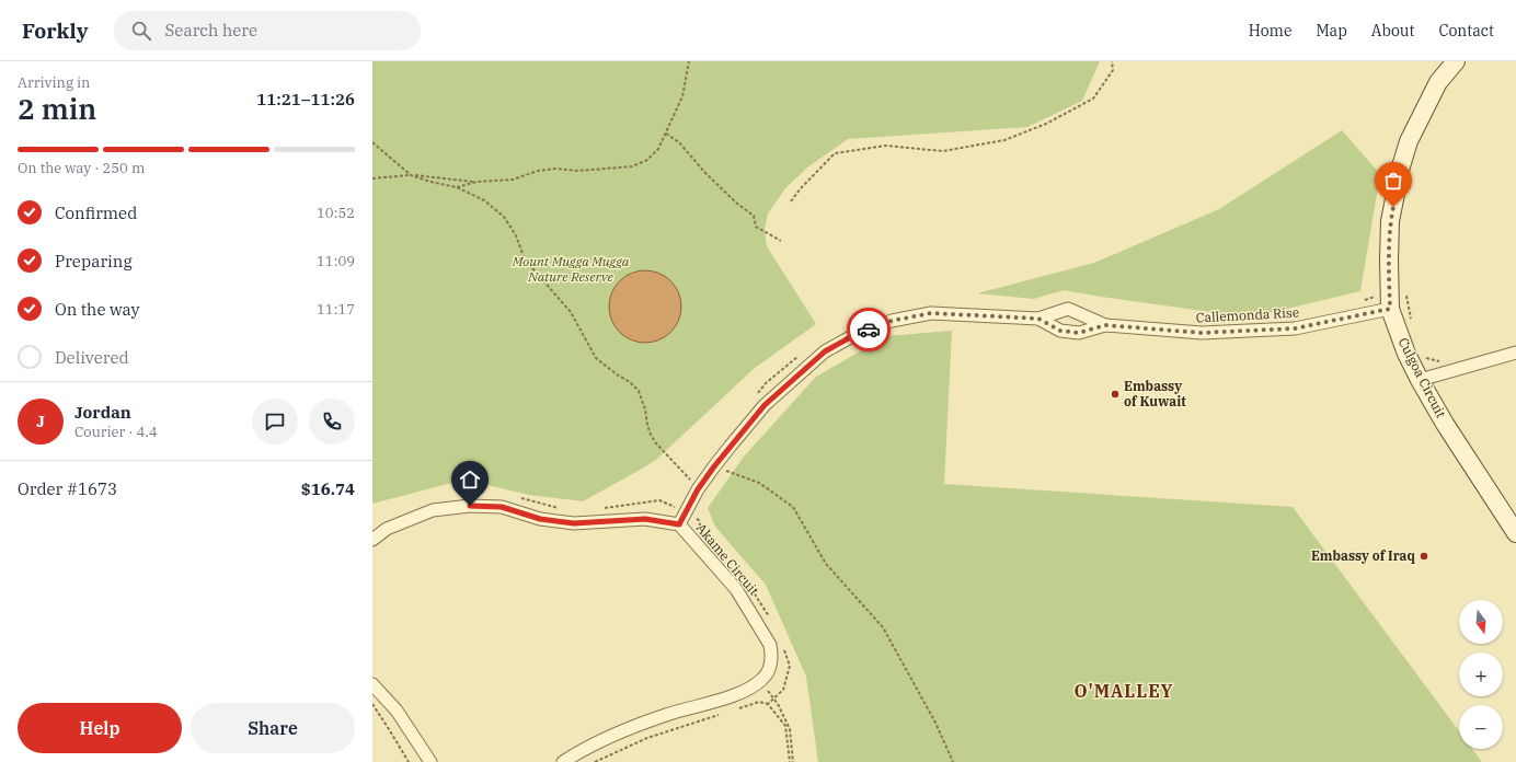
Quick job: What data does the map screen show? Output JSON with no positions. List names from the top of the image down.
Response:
{
  "streets": {
    "street": ["Callemonda Rise", "Culgoa Circuit", "Akame Circuit"]
  },
  "crossings": [
    ["Callemonda Rise", "Culgoa Circuit"],
    ["Callemonda Rise", "Akame Circuit"]
  ],
  "districts": ["O'MALLEY"],
  "parks": ["Mount Mugga Mugga Nature Reserve"],
  "places": ["Embassy of Kuwait", "Embassy of Iraq"],
  "north": "bottom",
  "page": {
    "header": "Forkly",
    "search": "Search here",
    "nav": [
      "Home",
      "Map",
      "About",
      "Contact"
    ],
    "heading": ["2 min", "Arriving in", "11:21–11:26"],
    "panel": [
      "Jordan",
      "Courier · 4.4",
      "Order #1673",
      "$16.74"
    ],
    "bar": "On the way · 250 m",
    "list": [
      ["Confirmed", "10:52"],
      ["Preparing", "11:09"],
      ["On the way", "11:17"],
      "Delivered"
    ],
    "round": "J",
    "map_buttons": ["+", "−"],
    "buttons": ["Help", "Share"]
  }
}
